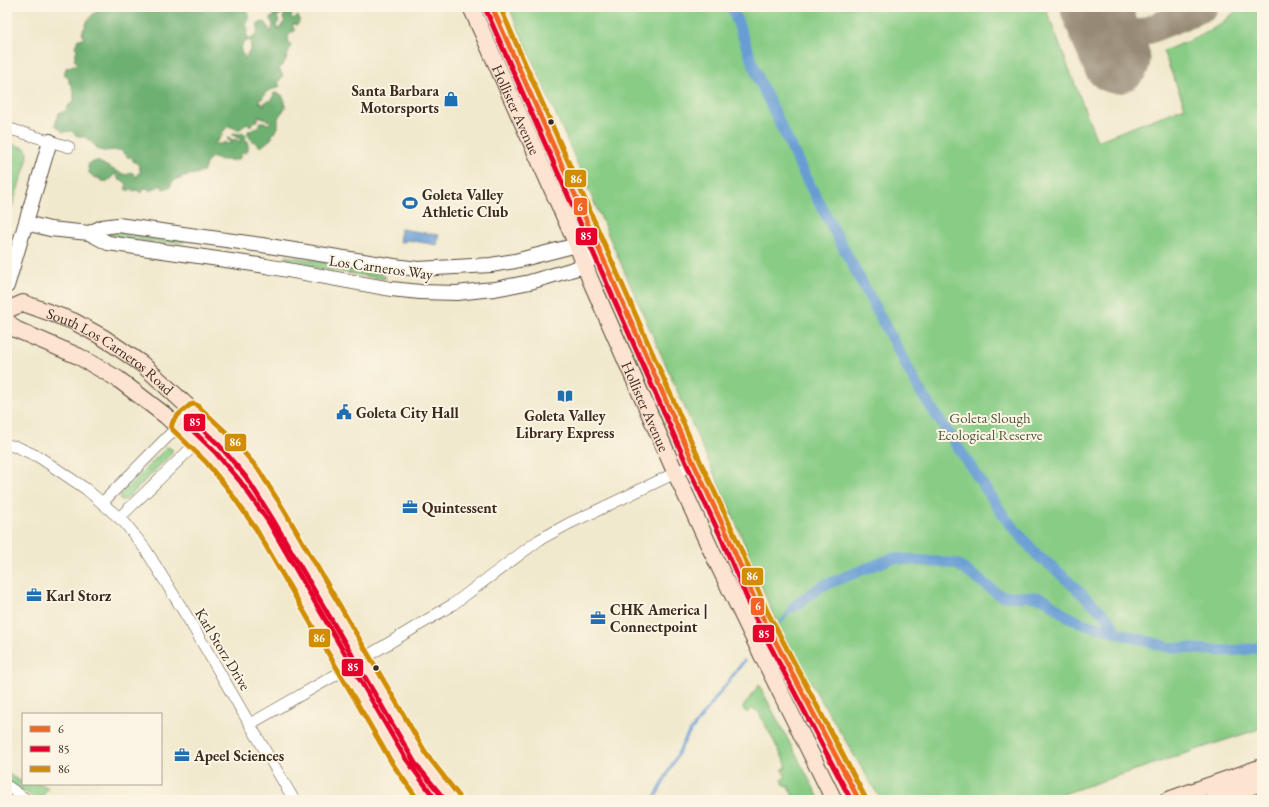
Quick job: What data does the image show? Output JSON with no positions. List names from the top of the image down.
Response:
{
  "streets": {
    "main road": ["Hollister Avenue", "South Los Carneros Road"],
    "street": ["Los Carneros Way", "Karl Storz Drive"]
  },
  "crossings": [
    ["Hollister Avenue", "Los Carneros Way"]
  ],
  "parks": ["Goleta Slough Ecological Reserve"],
  "places": {
    "shop": ["Santa Barbara Motorsports"],
    "sports": ["Goleta Valley Athletic Club"],
    "library": ["Goleta Valley Library Express"],
    "public building": ["Goleta City Hall"],
    "office": [
      "Quintessent",
      "Karl Storz",
      "CHK America | Connectpoint",
      "Apeel Sciences"
    ]
  },
  "lines": ["transit line 6", "transit line 86", "transit line 85"],
  "legend": ["6", "85", "86"]
}
